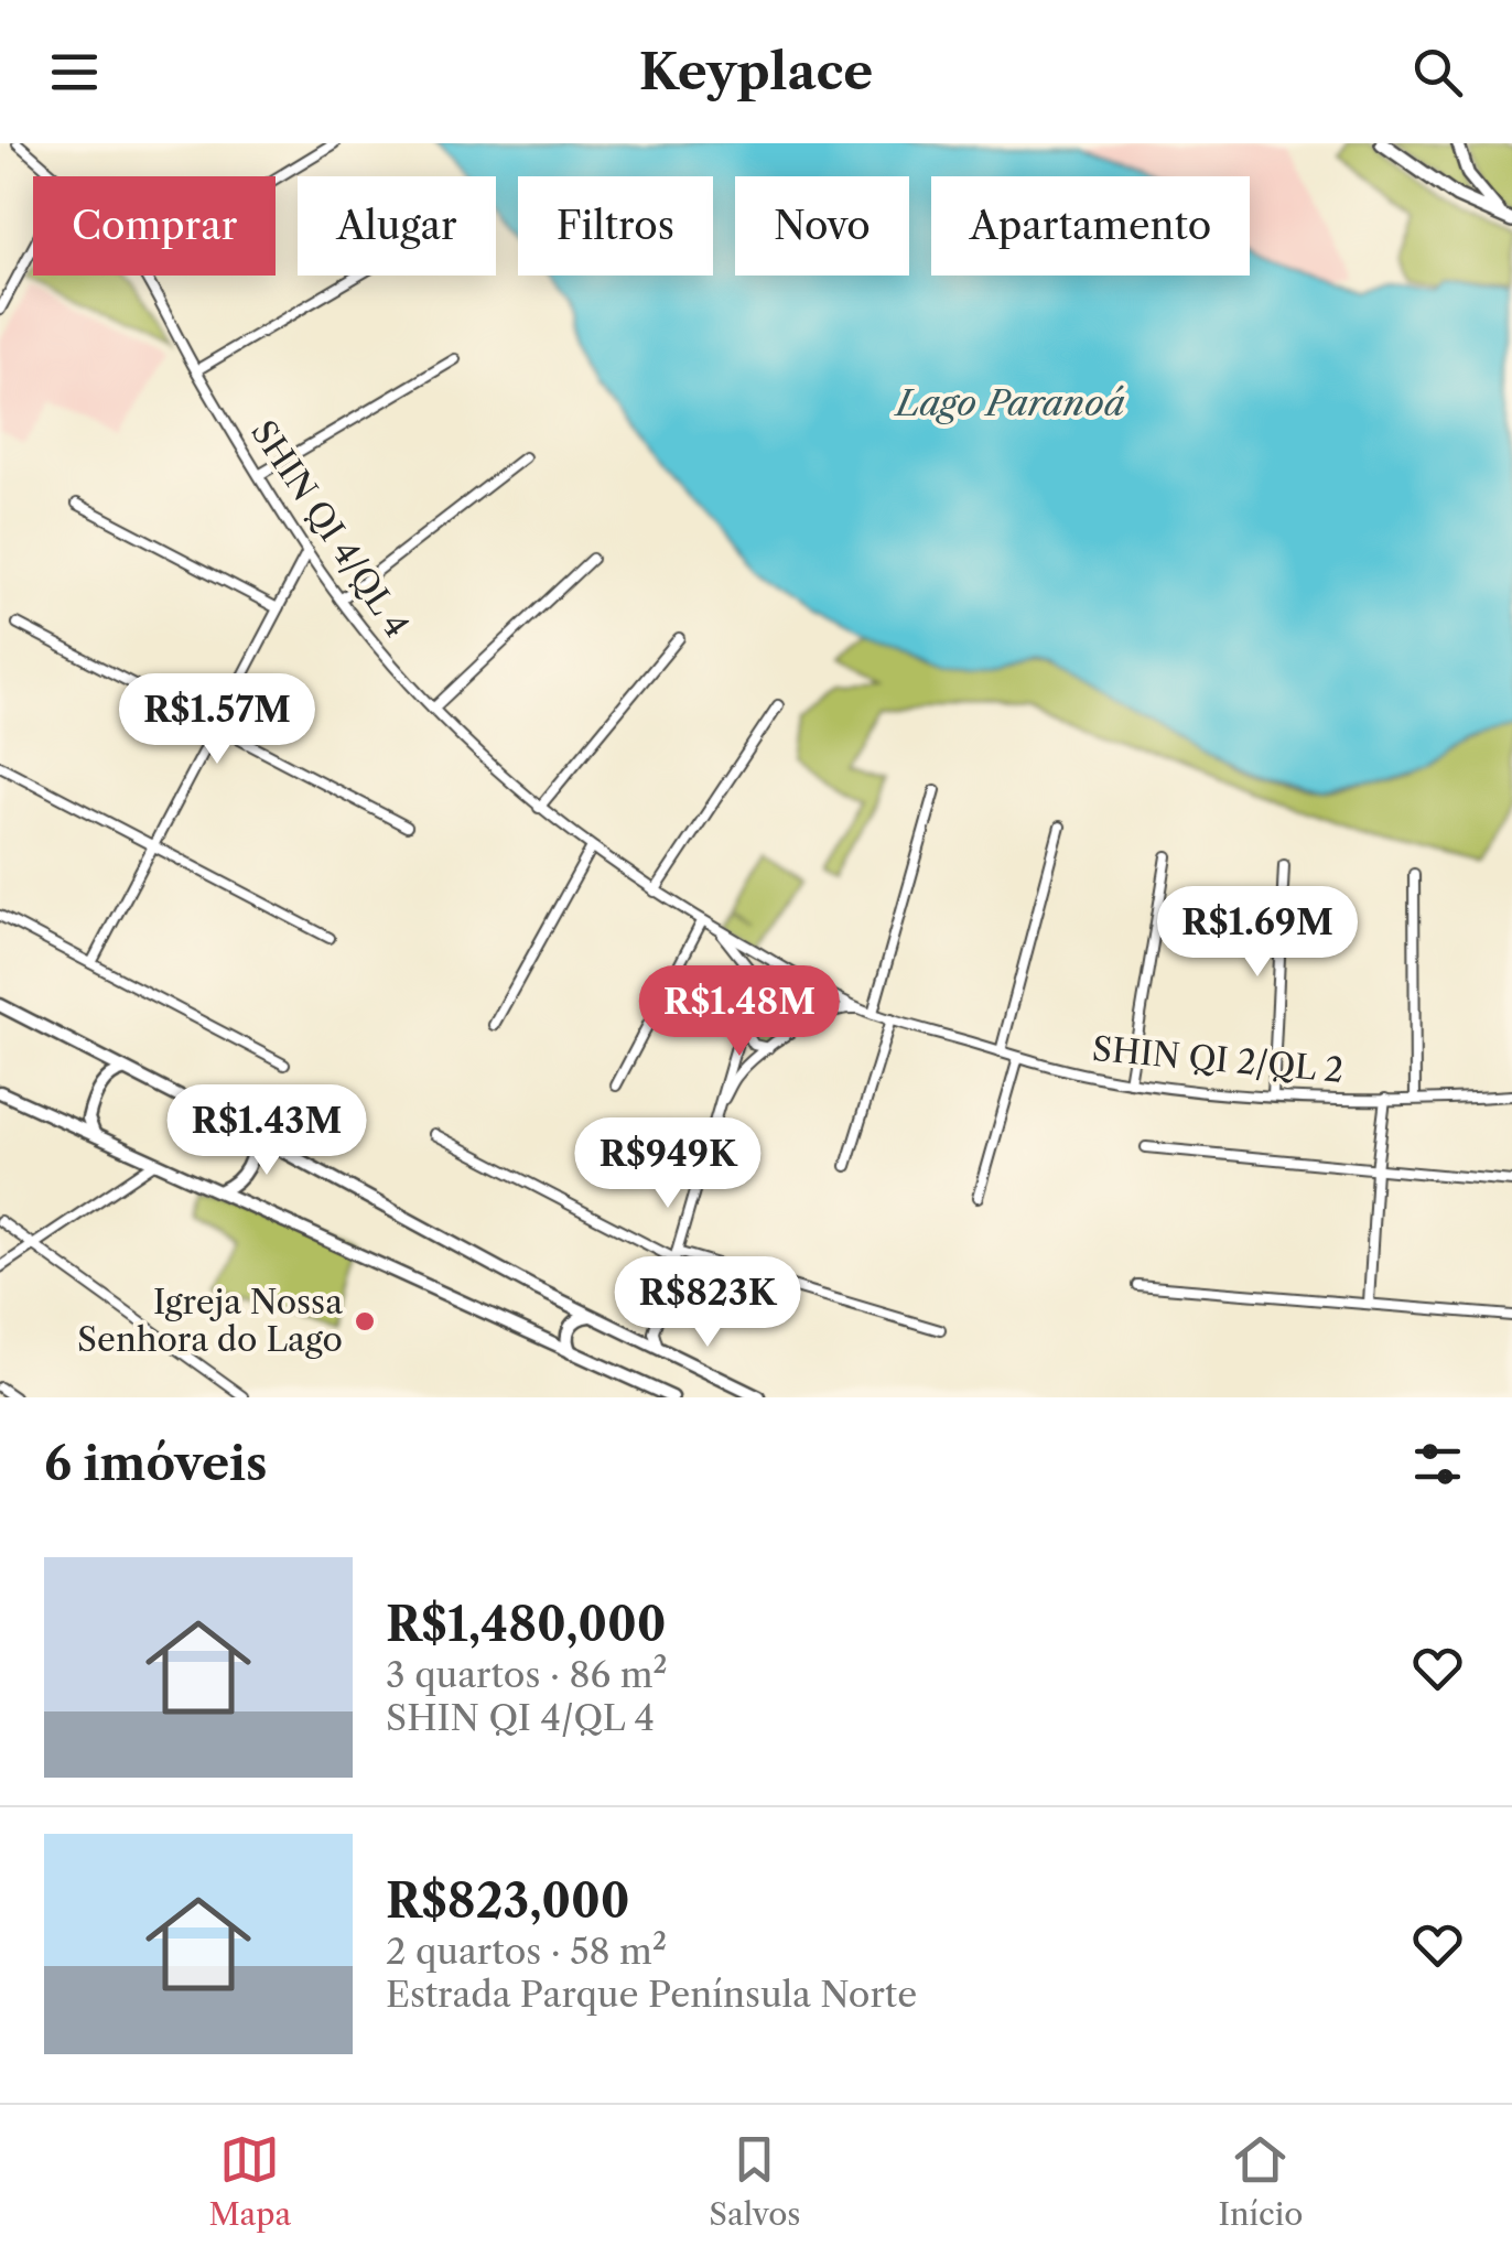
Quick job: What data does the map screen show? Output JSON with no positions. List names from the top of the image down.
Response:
{
  "streets": {
    "street": ["SHIN QI 4/QL 4", "SHIN QI 2/QL 2"]
  },
  "crossings": [
    ["SHIN QI 4/QL 4", "SHIN QI 2/QL 2"]
  ],
  "water": ["Lago Paranoá"],
  "places": ["Igreja Nossa Senhora do Lago"],
  "page": {
    "header": "Keyplace",
    "chip": [
      "Comprar",
      "Alugar",
      "Filtros",
      "Novo",
      "Apartamento"
    ],
    "price": [
      "R$1.57M",
      "R$1.69M",
      "R$1.48M",
      "R$1.43M",
      "R$949K",
      "R$823K"
    ],
    "heading": "6 imóveis",
    "list": [
      {
        "name": "R$1,480,000",
        "note": "3 quartos · 86 m² · SHIN QI 4/QL 4"
      },
      {
        "name": "R$823,000",
        "note": "2 quartos · 58 m² · Estrada Parque Península Norte"
      }
    ],
    "tabs": ["Mapa", "Salvos", "Início"]
  }
}
